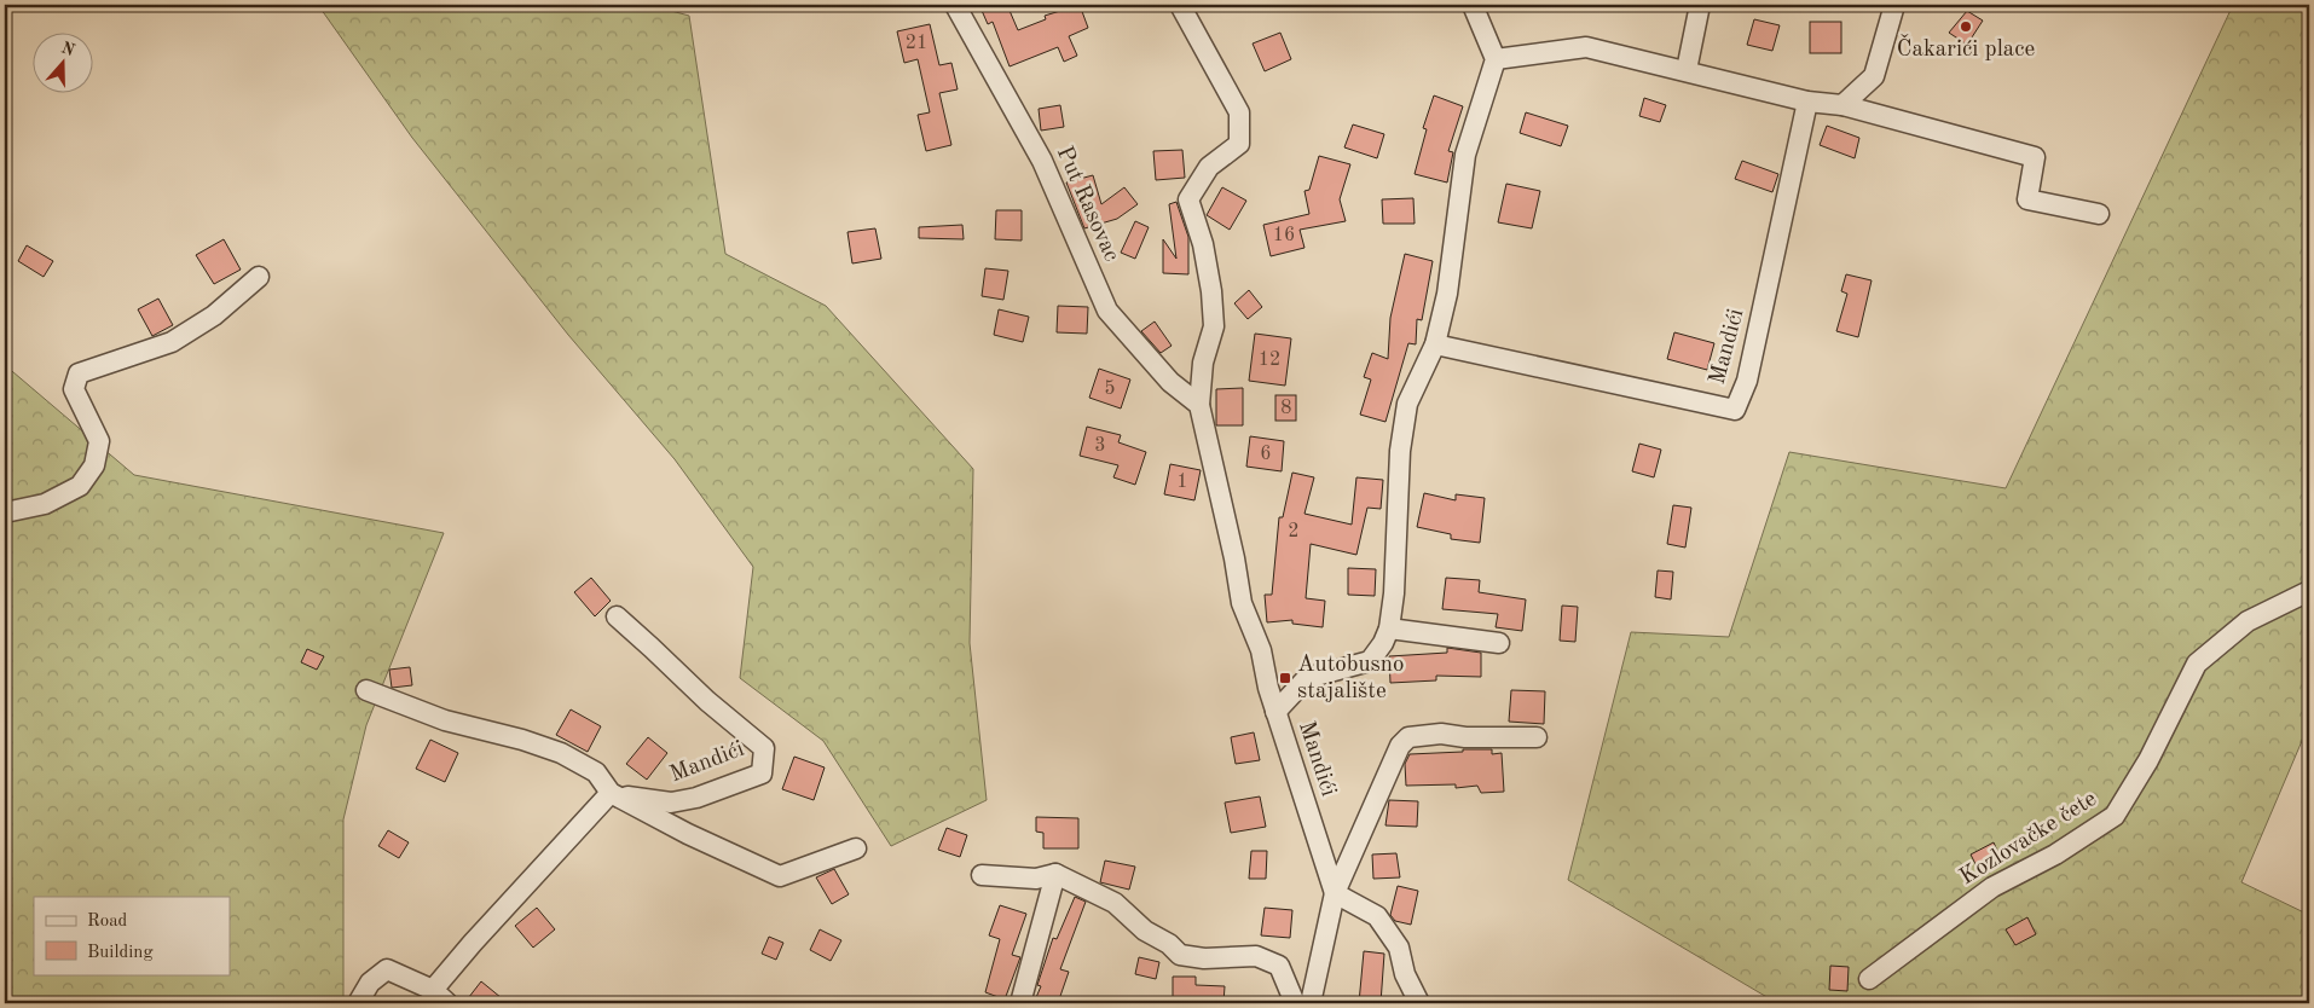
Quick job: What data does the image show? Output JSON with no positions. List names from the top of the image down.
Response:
{
  "streets": {
    "street": ["Put Rasovac", "Mandići", "Kozlovačke čete"]
  },
  "places": {
    "other": ["Čakarići place"],
    "transit": ["Autobusno stajalište"]
  },
  "house_numbers": [
    "21",
    "16",
    "12",
    "5",
    "8",
    "3",
    "6",
    "1",
    "2"
  ],
  "legend": ["Road", "Building"],
  "north": "top"
}
